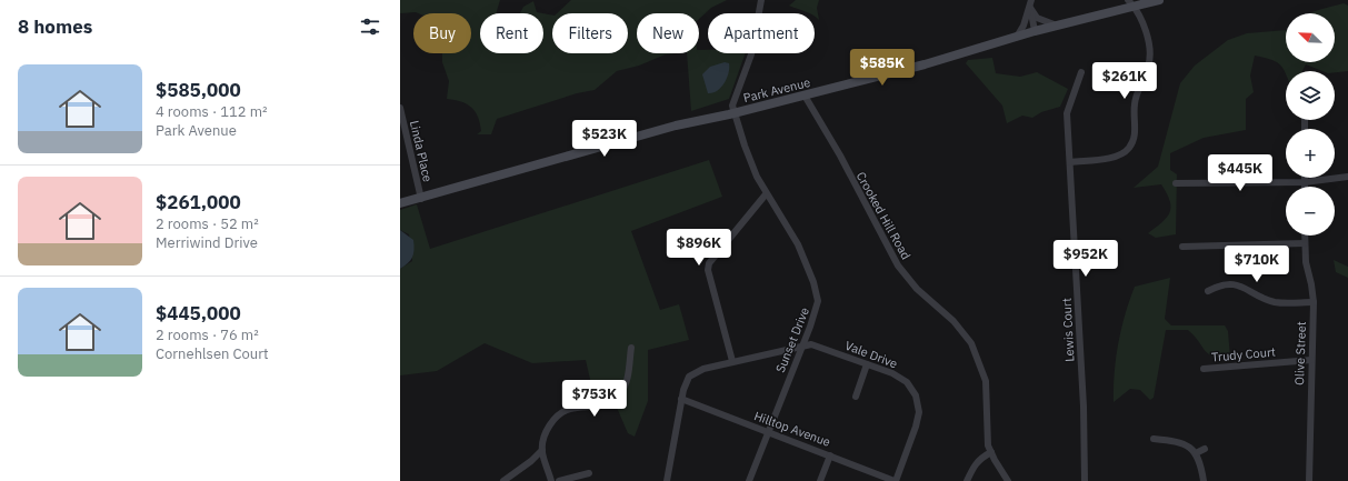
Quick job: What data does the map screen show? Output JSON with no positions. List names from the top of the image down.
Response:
{
  "streets": {
    "main road": ["Park Avenue"],
    "street": [
      "Linda Place",
      "Crooked Hill Road",
      "Lewis Court",
      "Sunset Drive",
      "Olive Street",
      "Vale Drive",
      "Trudy Court",
      "Hilltop Avenue"
    ]
  },
  "crossings": [
    ["Park Avenue", "Linda Place"],
    ["Park Avenue", "Crooked Hill Road"],
    ["Park Avenue", "Sunset Drive"],
    ["Sunset Drive", "Vale Drive"],
    ["Sunset Drive", "Hilltop Avenue"],
    ["Olive Street", "Trudy Court"],
    ["Vale Drive", "Hilltop Avenue"]
  ],
  "north": "top left",
  "page": {
    "heading": "8 homes",
    "map_buttons": ["+", "−"],
    "chip": [
      "Buy",
      "Rent",
      "Filters",
      "New",
      "Apartment"
    ],
    "price": [
      "$585K",
      "$261K",
      "$523K",
      "$445K",
      "$896K",
      "$952K",
      "$710K",
      "$753K"
    ],
    "list": [
      {
        "name": "$585,000",
        "note": "4 rooms · 112 m² · Park Avenue"
      },
      {
        "name": "$261,000",
        "note": "2 rooms · 52 m² · Merriwind Drive"
      },
      {
        "name": "$445,000",
        "note": "2 rooms · 76 m² · Cornehlsen Court"
      }
    ]
  }
}
